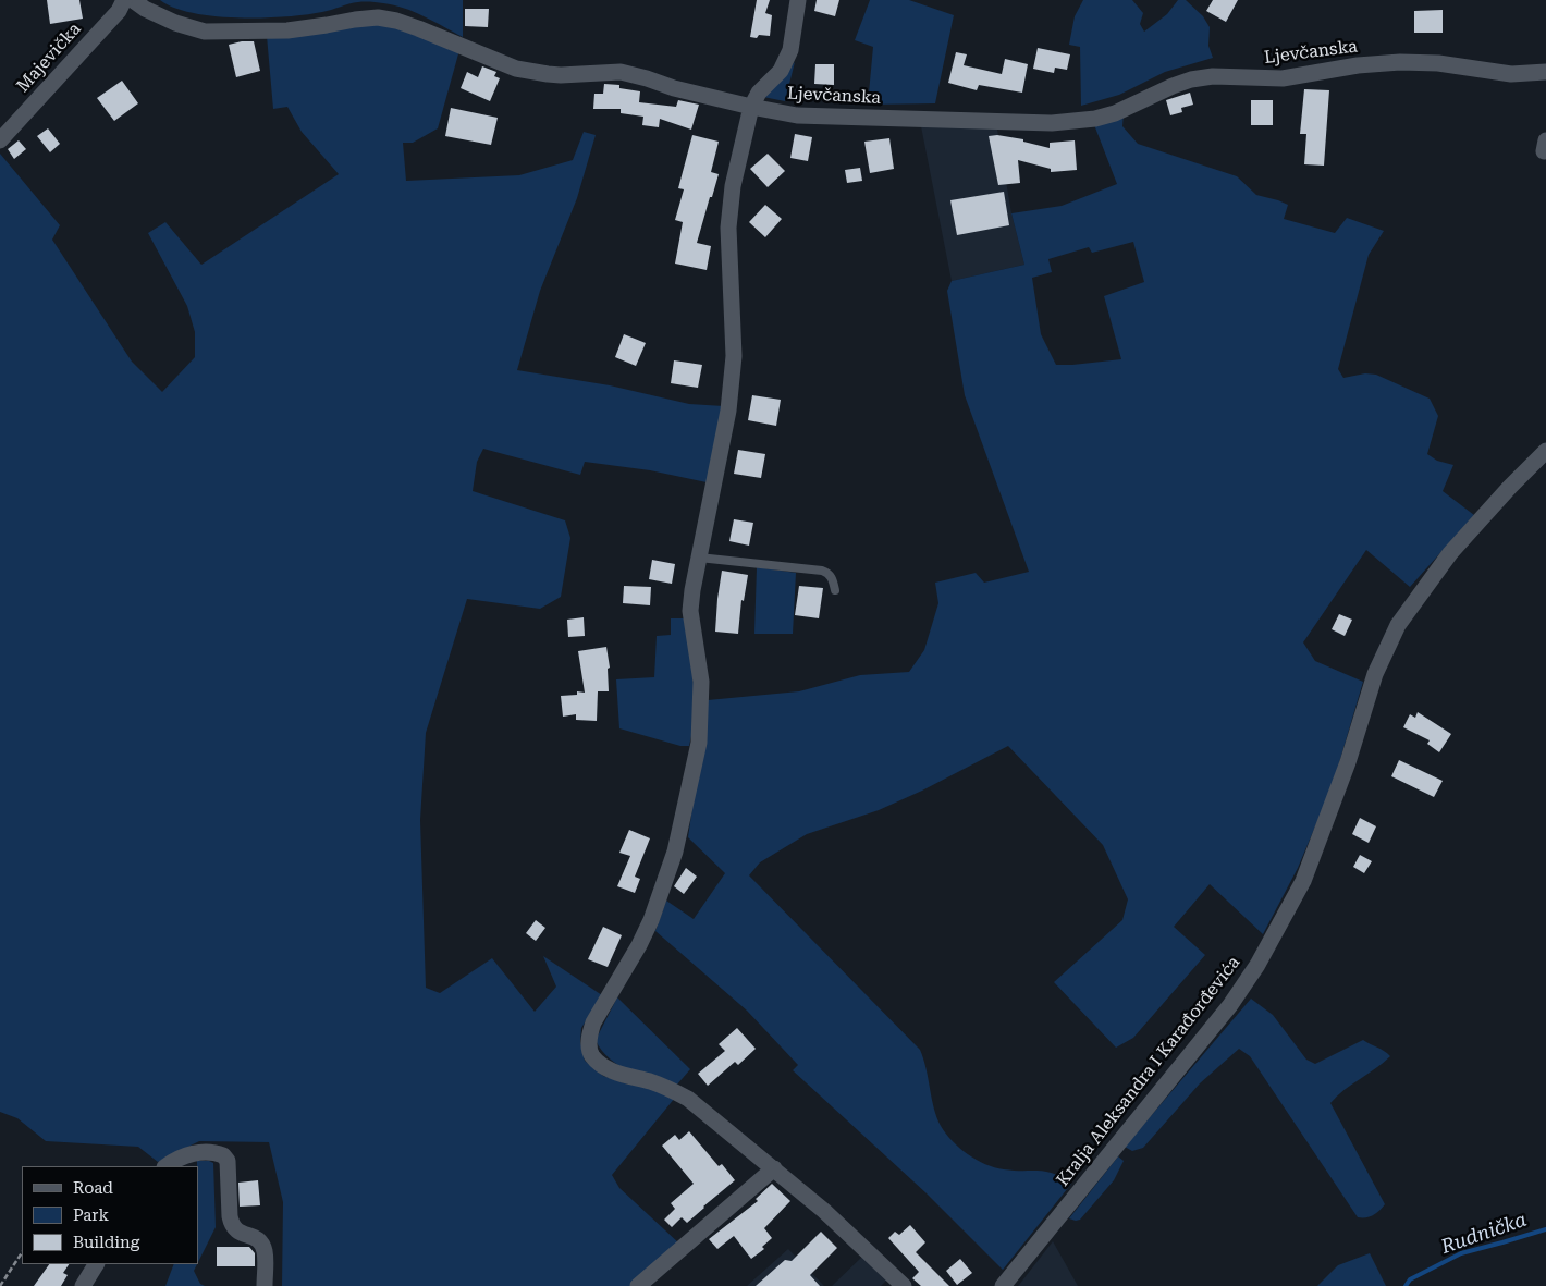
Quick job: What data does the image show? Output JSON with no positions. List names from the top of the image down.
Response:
{
  "streets": {
    "street": ["Ljevčanska", "Majevička", "Kralja Aleksandra I Karađorđevića"]
  },
  "water": ["Rudnička"],
  "legend": ["Road", "Park", "Building"]
}
